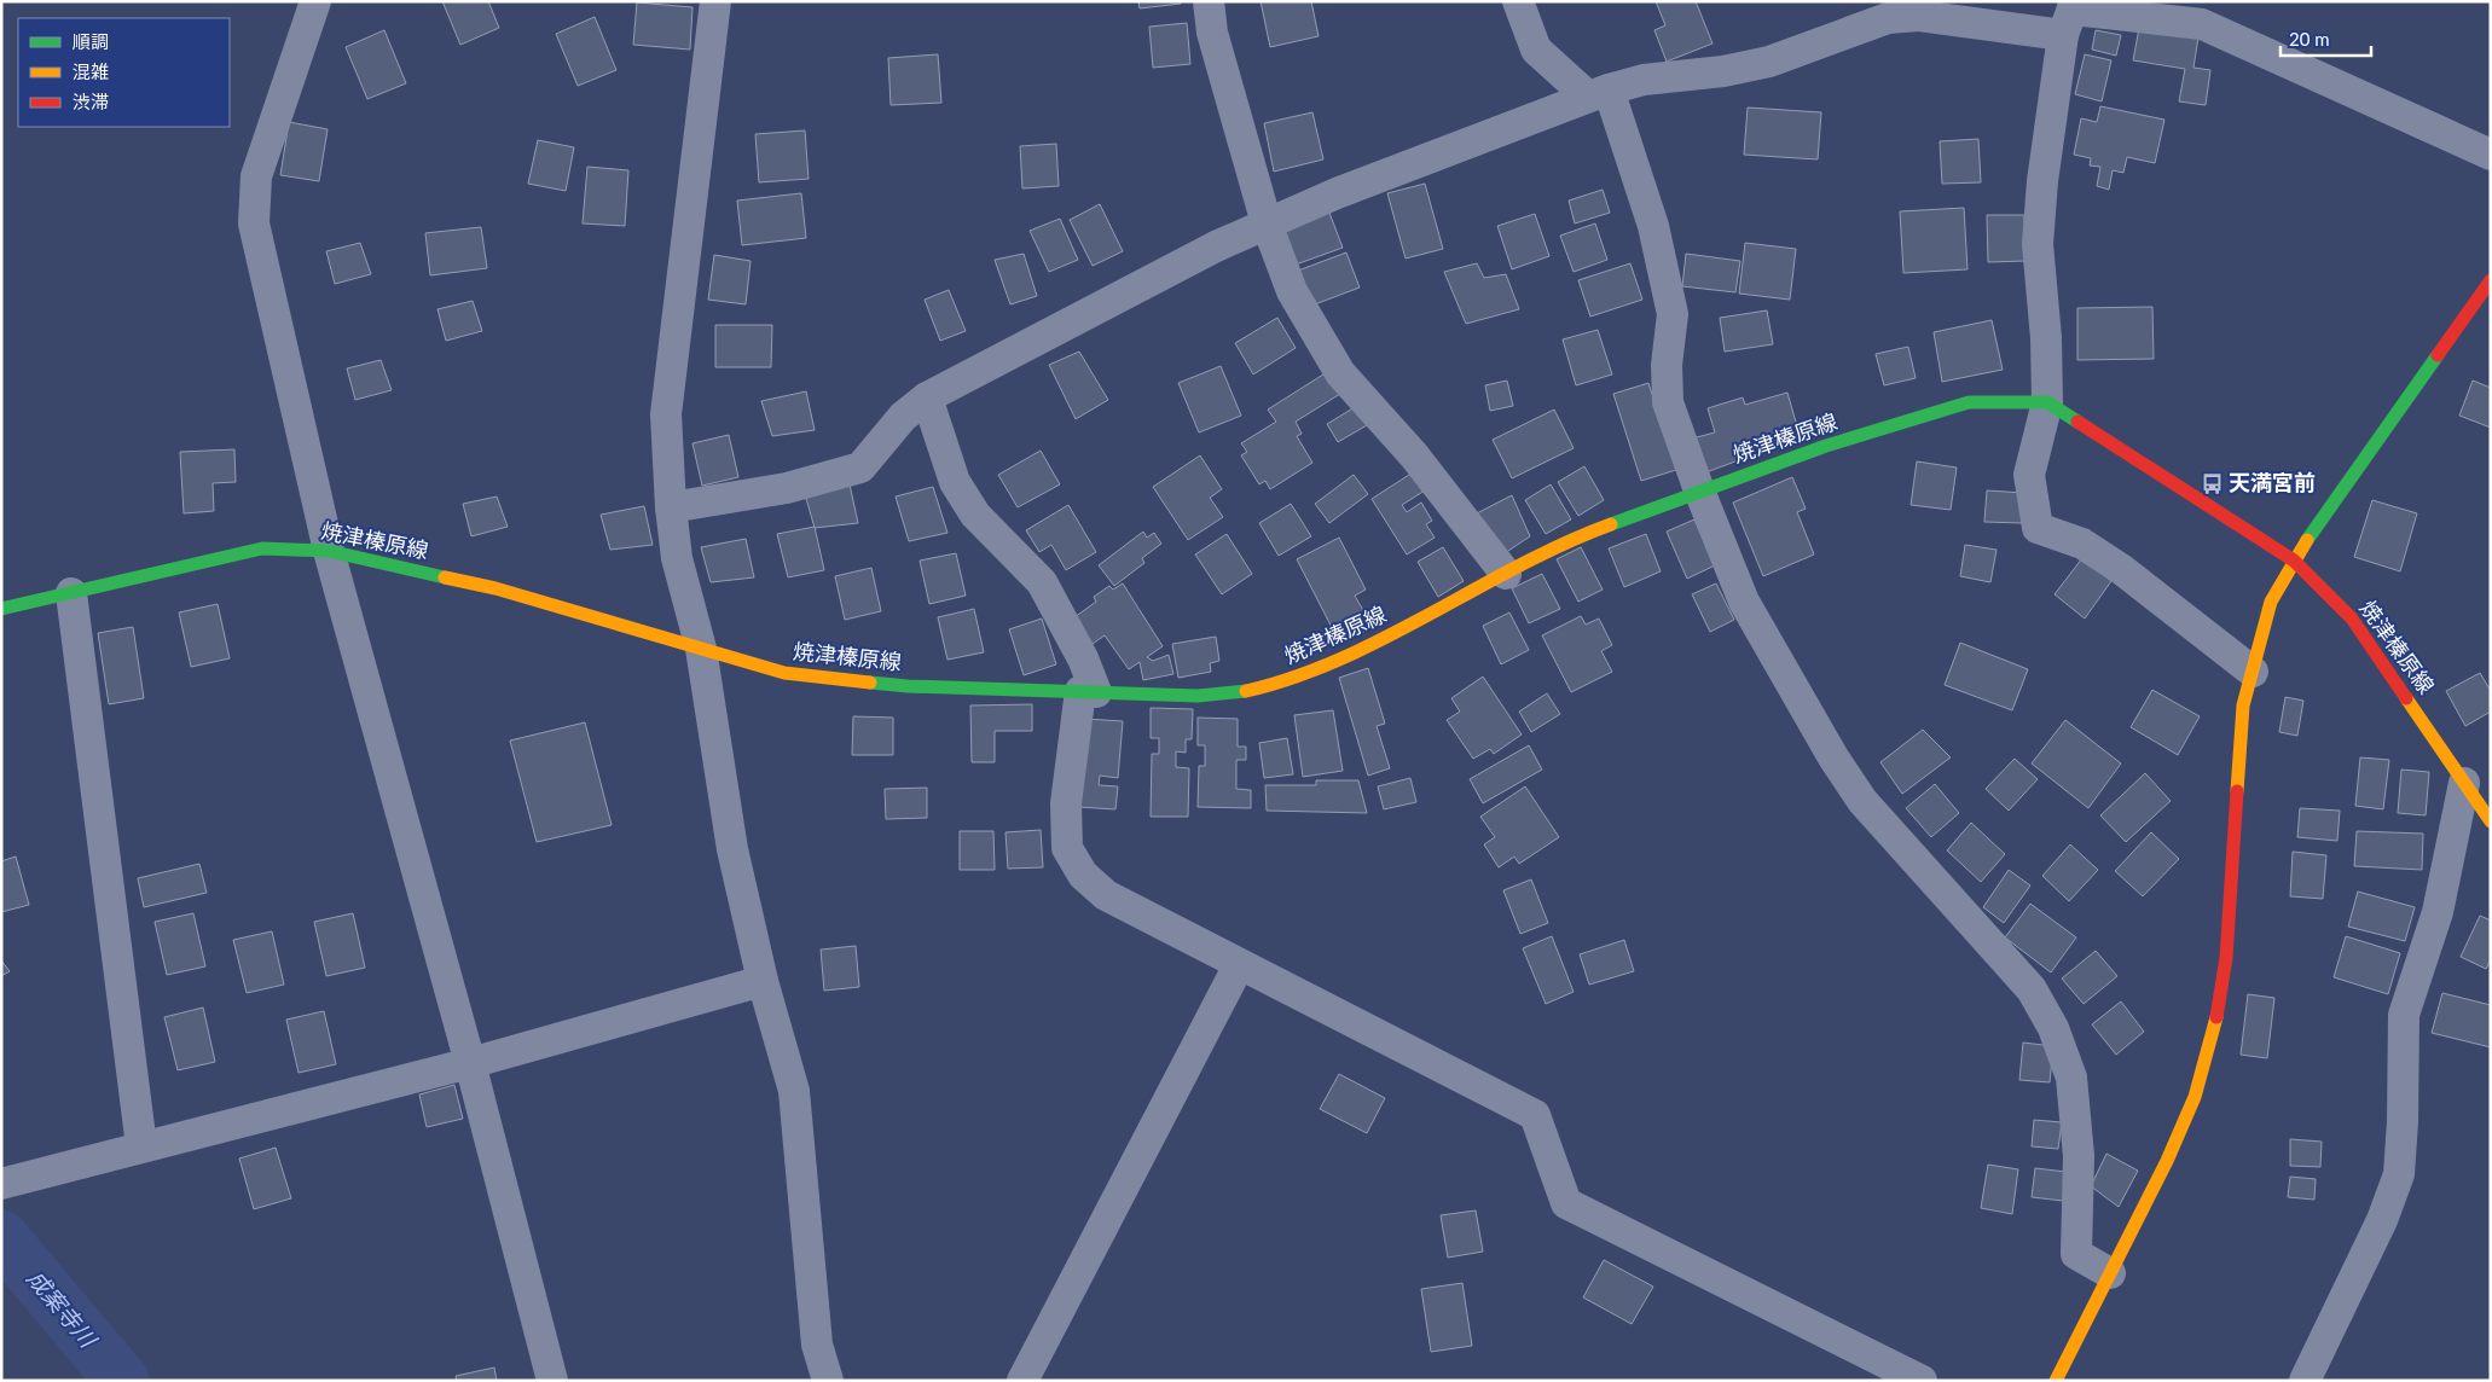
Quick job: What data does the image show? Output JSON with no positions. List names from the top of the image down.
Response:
{
  "streets": {
    "main road": ["焼津榛原線"]
  },
  "water": ["成案寺川"],
  "places": {
    "bus stop": ["天満宮前"]
  },
  "legend": ["順調", "混雑", "渋滞"],
  "scale_bar": "20 m"
}
